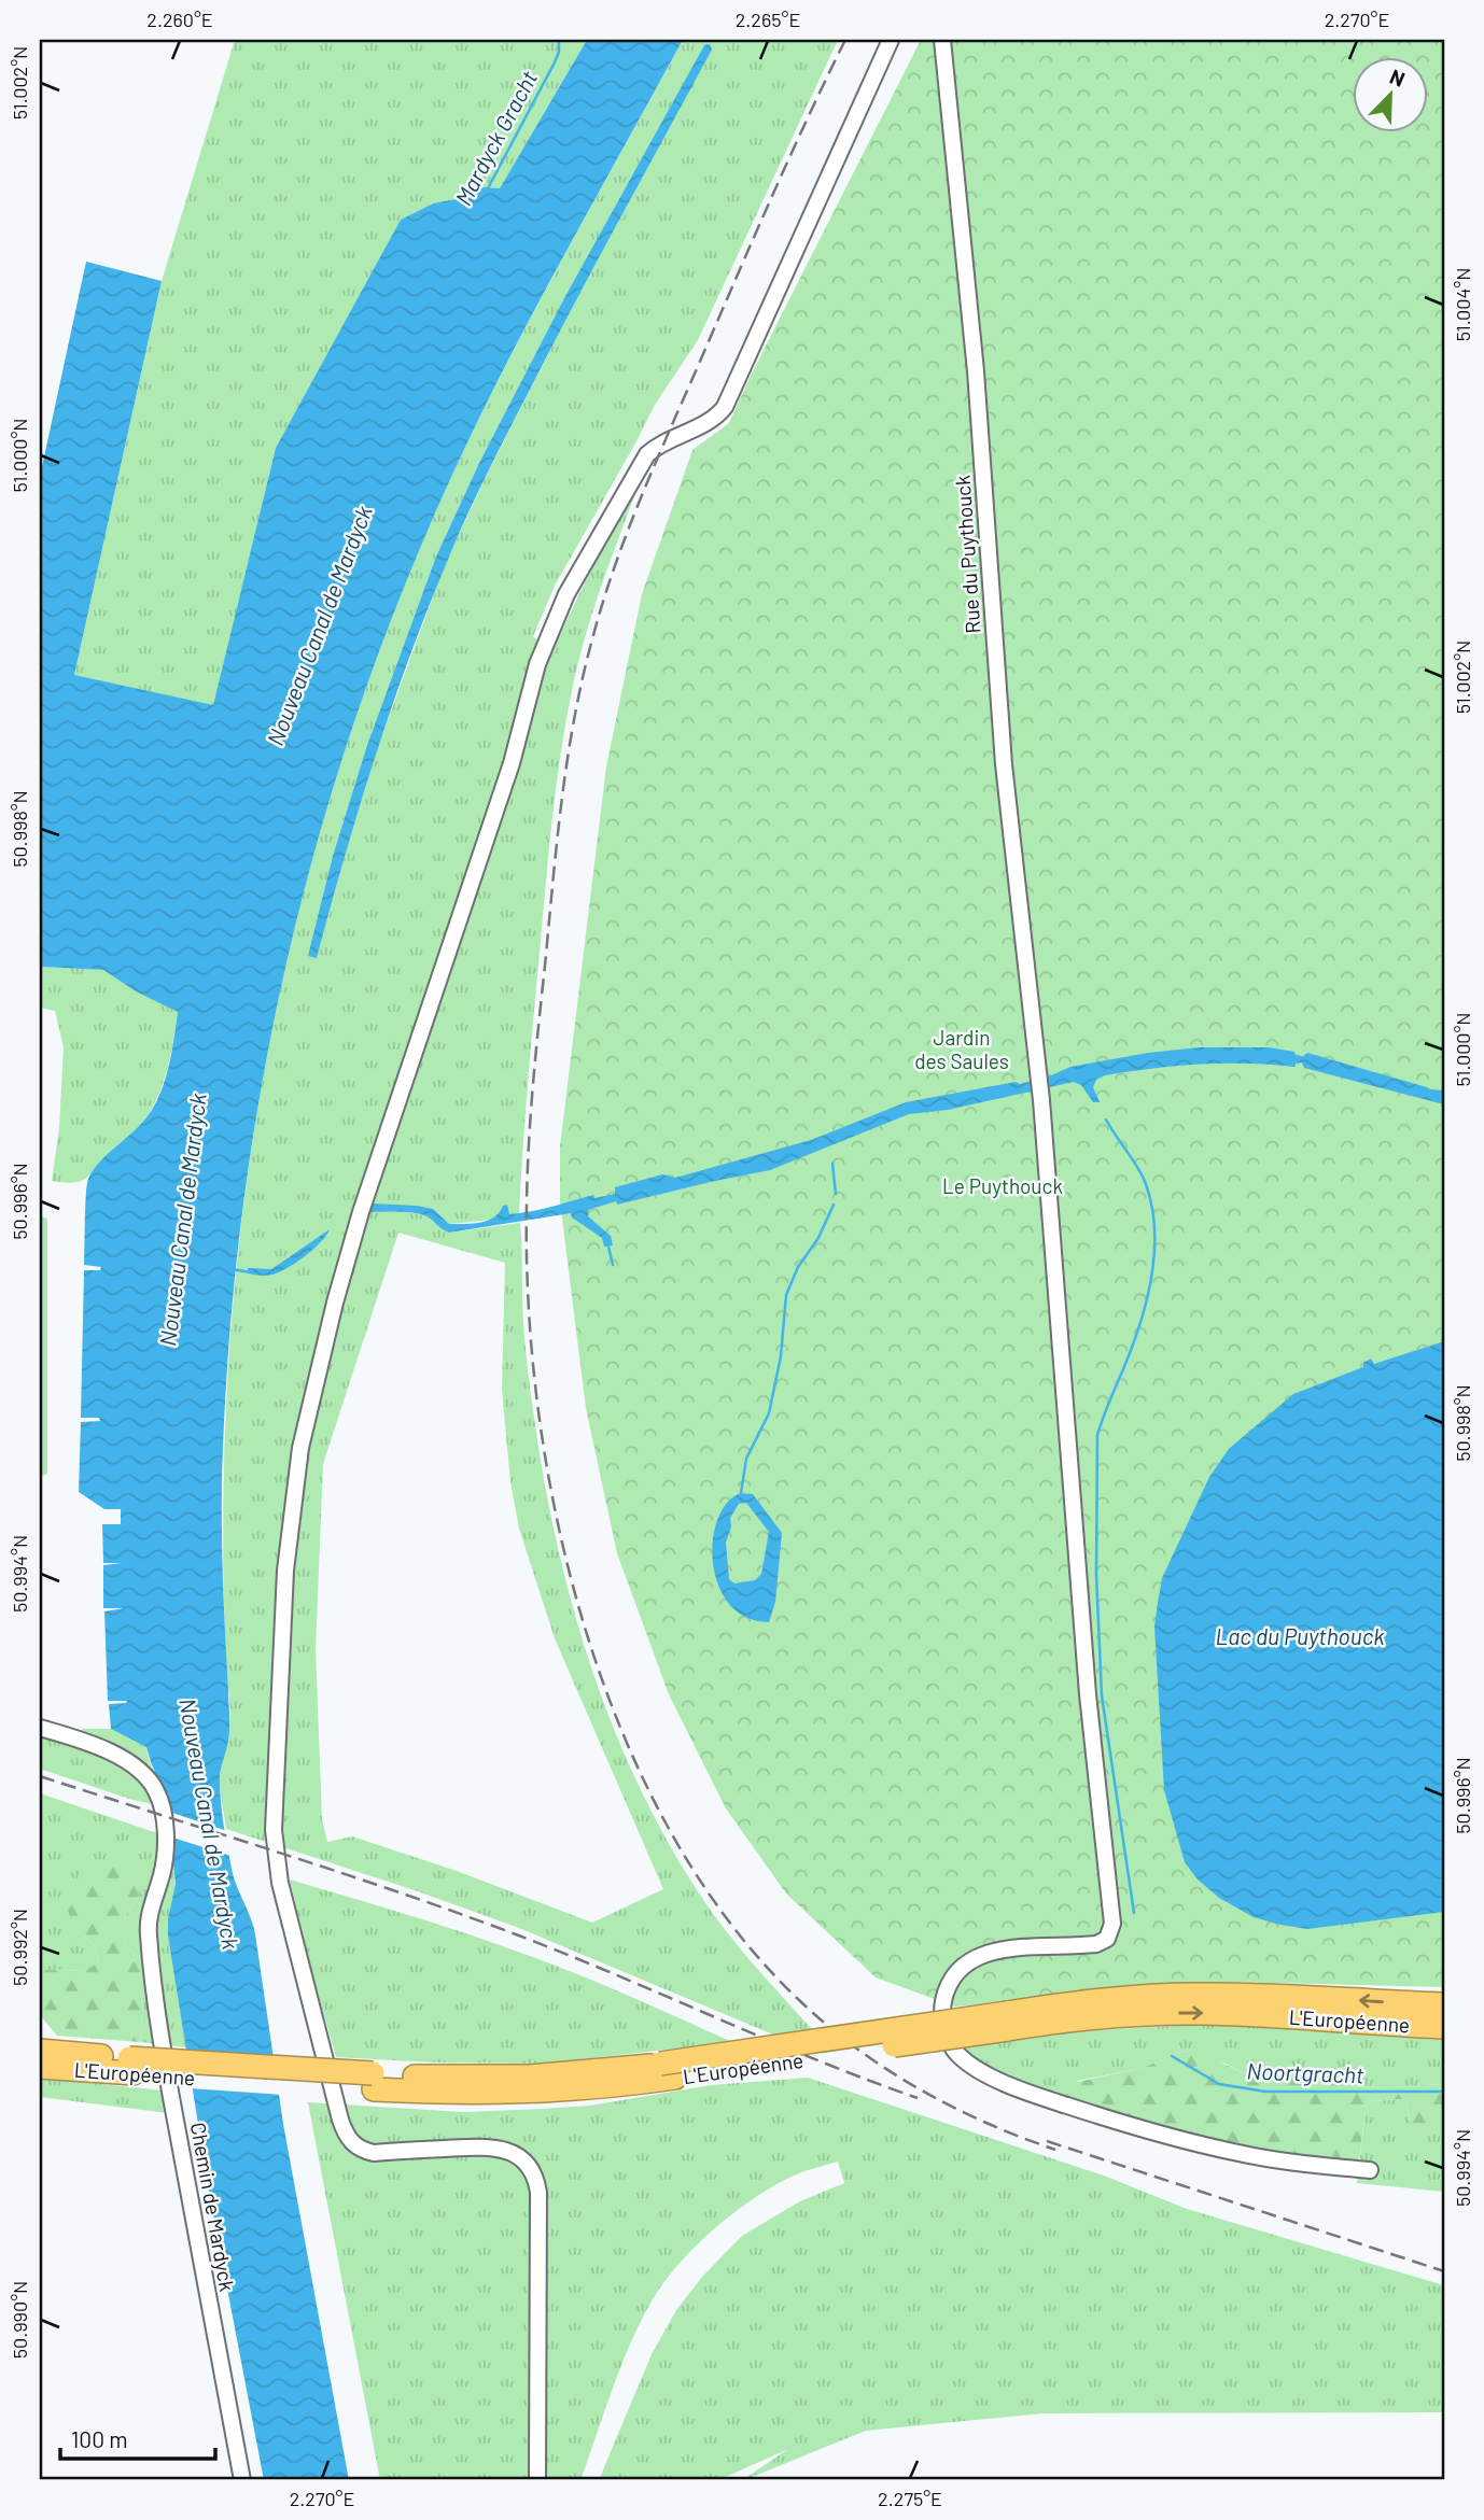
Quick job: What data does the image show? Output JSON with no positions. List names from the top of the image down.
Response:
{
  "streets": {
    "highway": ["L'Européenne"],
    "street": ["Rue du Puythouck", "Chemin de Mardyck"]
  },
  "water": [
    "Mardyck Gracht",
    "Nouveau Canal de Mardyck",
    "Lac du Puythouck",
    "Noortgracht"
  ],
  "parks": ["Jardin des Saules", "Le Puythouck"],
  "scale_bar": "100 m",
  "north": "top right",
  "coordinates": [
    "2.260°E",
    "2.265°E",
    "2.270°E",
    "51.002°N",
    "51.004°N",
    "51.000°N",
    "50.998°N",
    "50.996°N",
    "50.994°N",
    "50.992°N",
    "50.990°N",
    "2.275°E"
  ]
}
